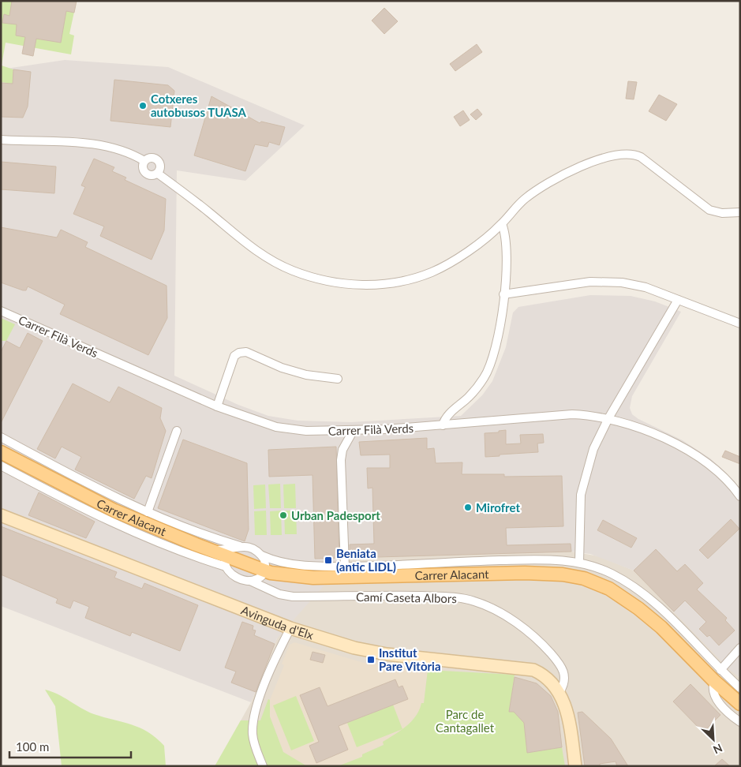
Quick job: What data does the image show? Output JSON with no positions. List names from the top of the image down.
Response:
{
  "streets": {
    "main road": ["Carrer Alacant"],
    "street": ["Carrer Filà Verds", "Camí Caseta Albors", "Avinguda d'Elx"]
  },
  "crossings": [
    ["Carrer Alacant", "Camí Caseta Albors"],
    ["Camí Caseta Albors", "Avinguda d'Elx"]
  ],
  "parks": ["Parc de Cantagallet"],
  "places": {
    "other": ["Cotxeres autobusos TUASA", "Mirofret", "Urban Padesport"],
    "transit": ["Beniata (antic LIDL)", "Institut Pare Vitòria"]
  },
  "scale_bar": "100 m",
  "north": "bottom right"
}
